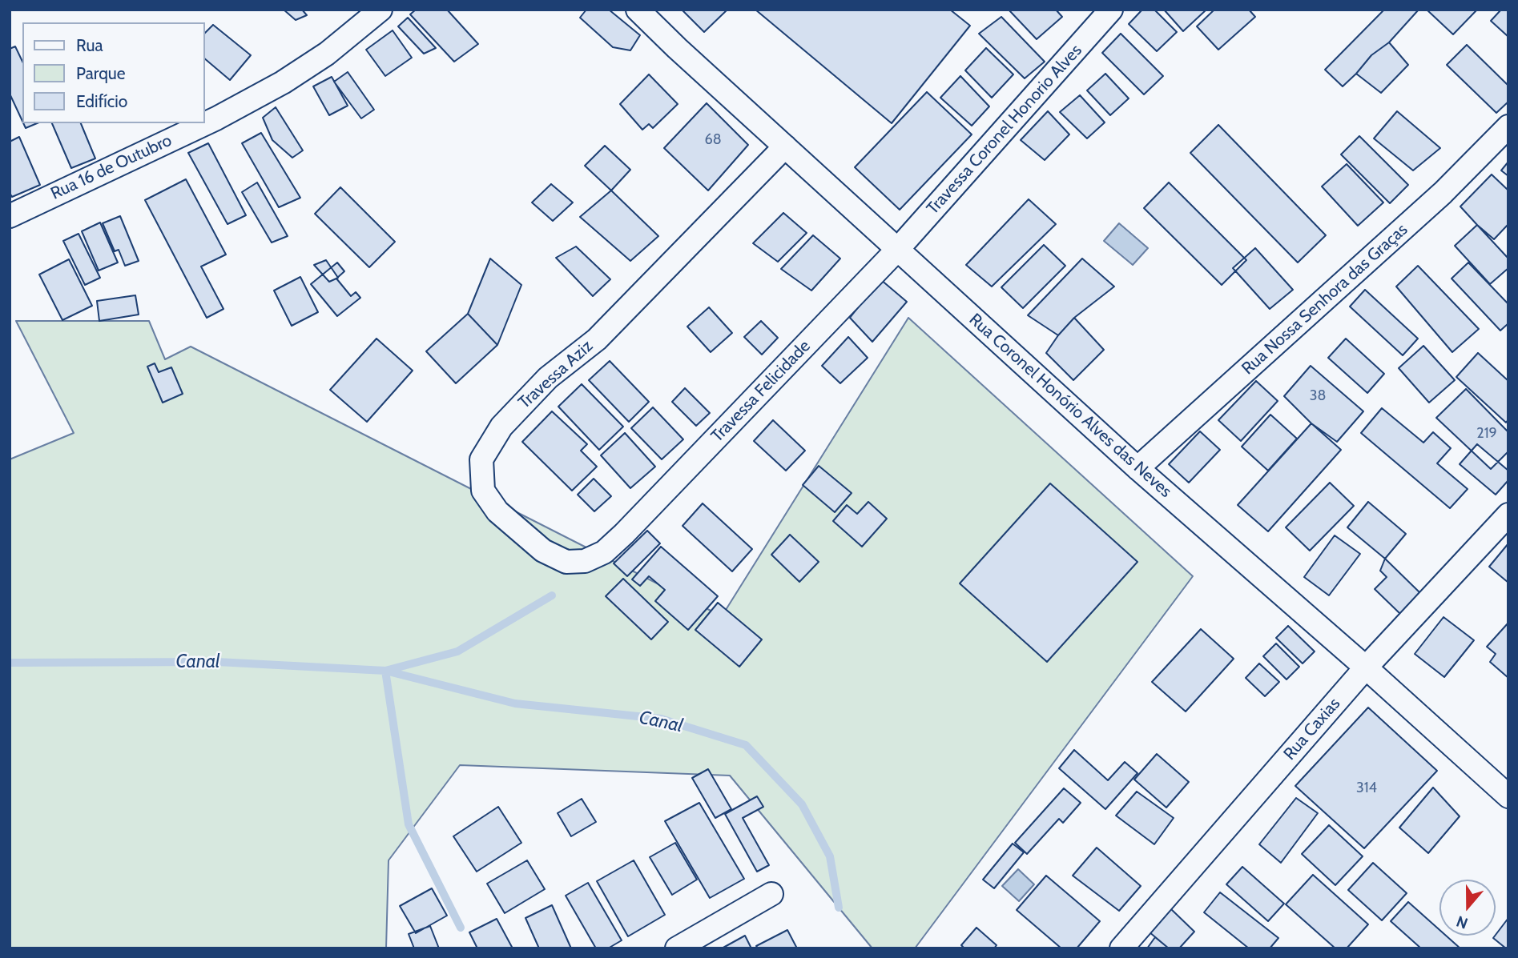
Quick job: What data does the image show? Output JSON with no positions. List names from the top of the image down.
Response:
{
  "streets": {
    "street": [
      "Travessa Coronel Honorio Alves",
      "Rua 16 de Outubro",
      "Rua Nossa Senhora das Graças",
      "Travessa Aziz",
      "Travessa Felicidade",
      "Rua Coronel Honório Alves das Neves",
      "Rua Caxias"
    ]
  },
  "crossings": [
    ["Travessa Coronel Honorio Alves", "Travessa Felicidade"],
    ["Travessa Coronel Honorio Alves", "Rua Coronel Honório Alves das Neves"],
    ["Rua Nossa Senhora das Graças", "Rua Coronel Honório Alves das Neves"],
    ["Travessa Aziz", "Travessa Felicidade"],
    ["Travessa Aziz", "Rua Coronel Honório Alves das Neves"],
    ["Travessa Felicidade", "Rua Coronel Honório Alves das Neves"],
    ["Rua Coronel Honório Alves das Neves", "Rua Caxias"]
  ],
  "water": ["Canal"],
  "house_numbers": [
    "68",
    "38",
    "219",
    "314"
  ],
  "legend": ["Rua", "Parque", "Edifício"],
  "north": "bottom"
}
